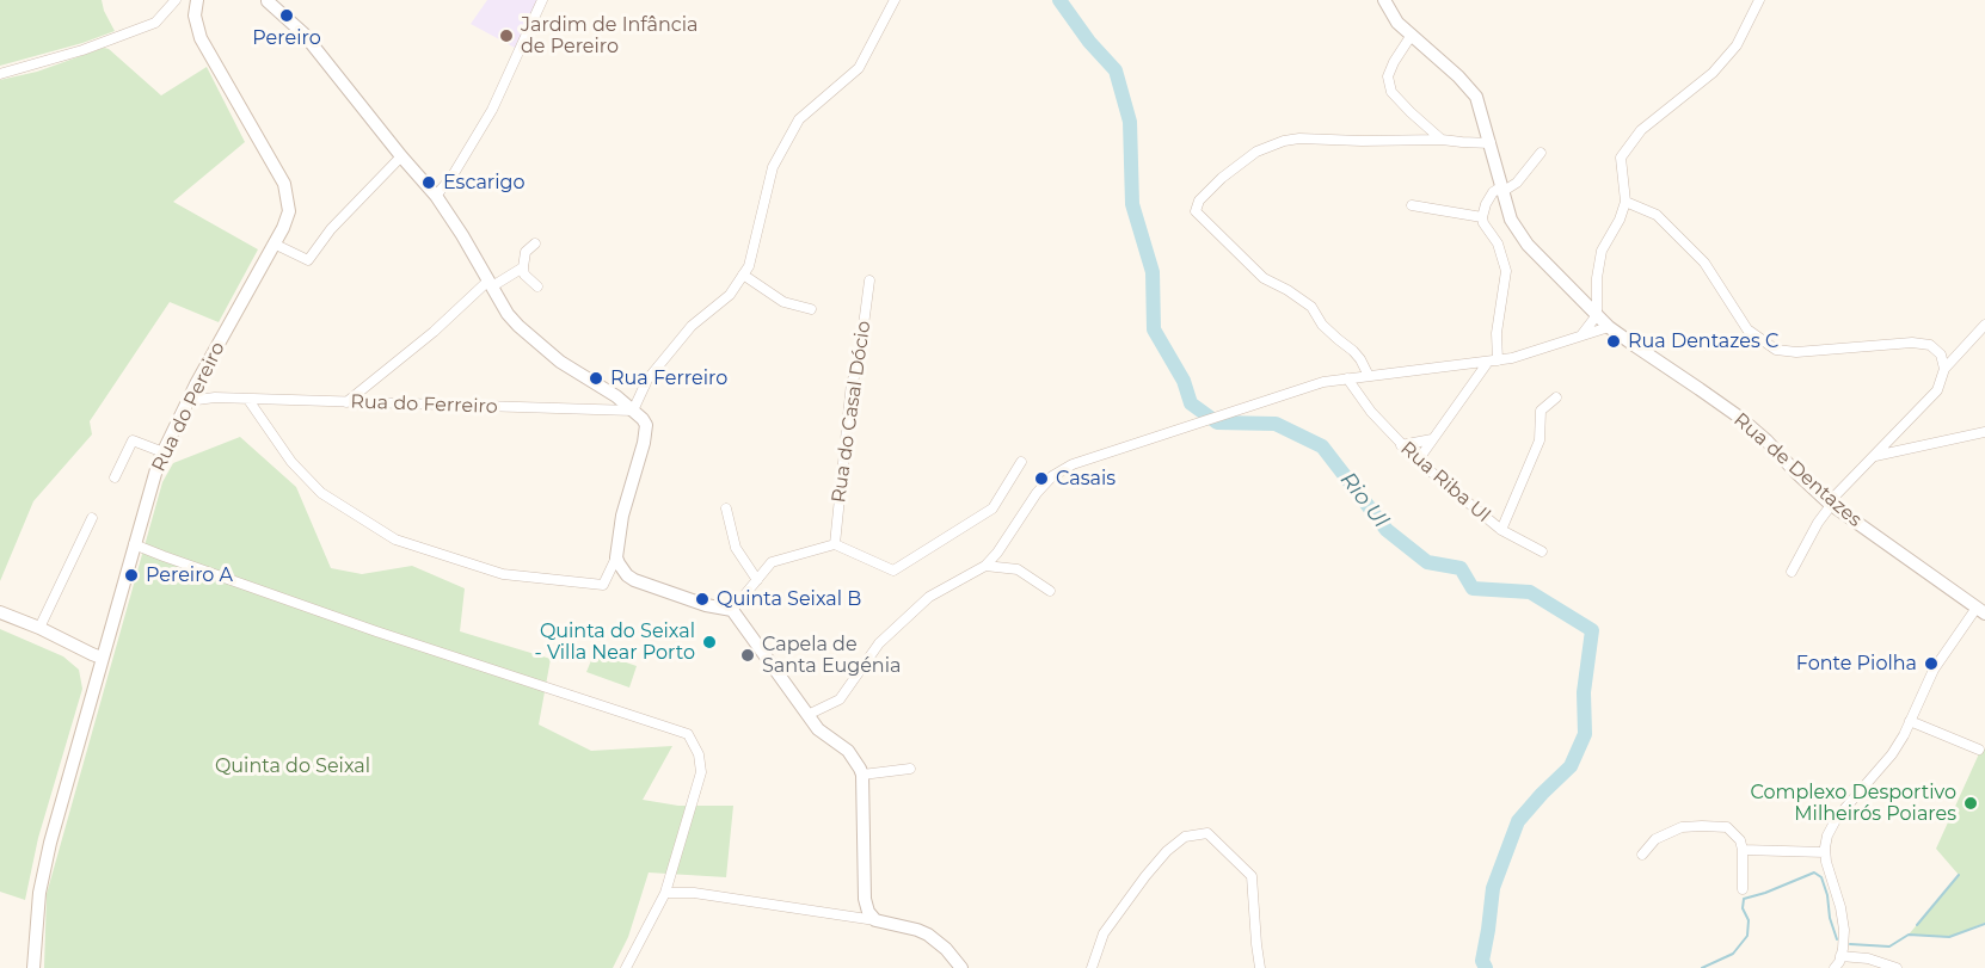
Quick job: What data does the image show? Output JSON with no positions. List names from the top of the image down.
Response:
{
  "streets": {
    "street": [
      "Rua do Ferreiro",
      "Rua do Pereiro",
      "Rua do Casal Dócio",
      "Rua de Dentazes",
      "Rua Riba Ul"
    ]
  },
  "crossings": [
    ["Rua do Ferreiro", "Rua do Pereiro"]
  ],
  "water": ["Rio Ul"],
  "parks": ["Quinta do Seixal"],
  "places": [
    "Pereiro",
    "Jardim de Infância de Pereiro",
    "Escarigo",
    "Rua Dentazes C",
    "Rua Ferreiro",
    "Casais",
    "Pereiro A",
    "Quinta Seixal B",
    "Quinta do Seixal - Villa Near Porto",
    "Capela de Santa Eugénia",
    "Fonte Piolha",
    "Complexo Desportivo Milheirós Poiares"
  ]
}
